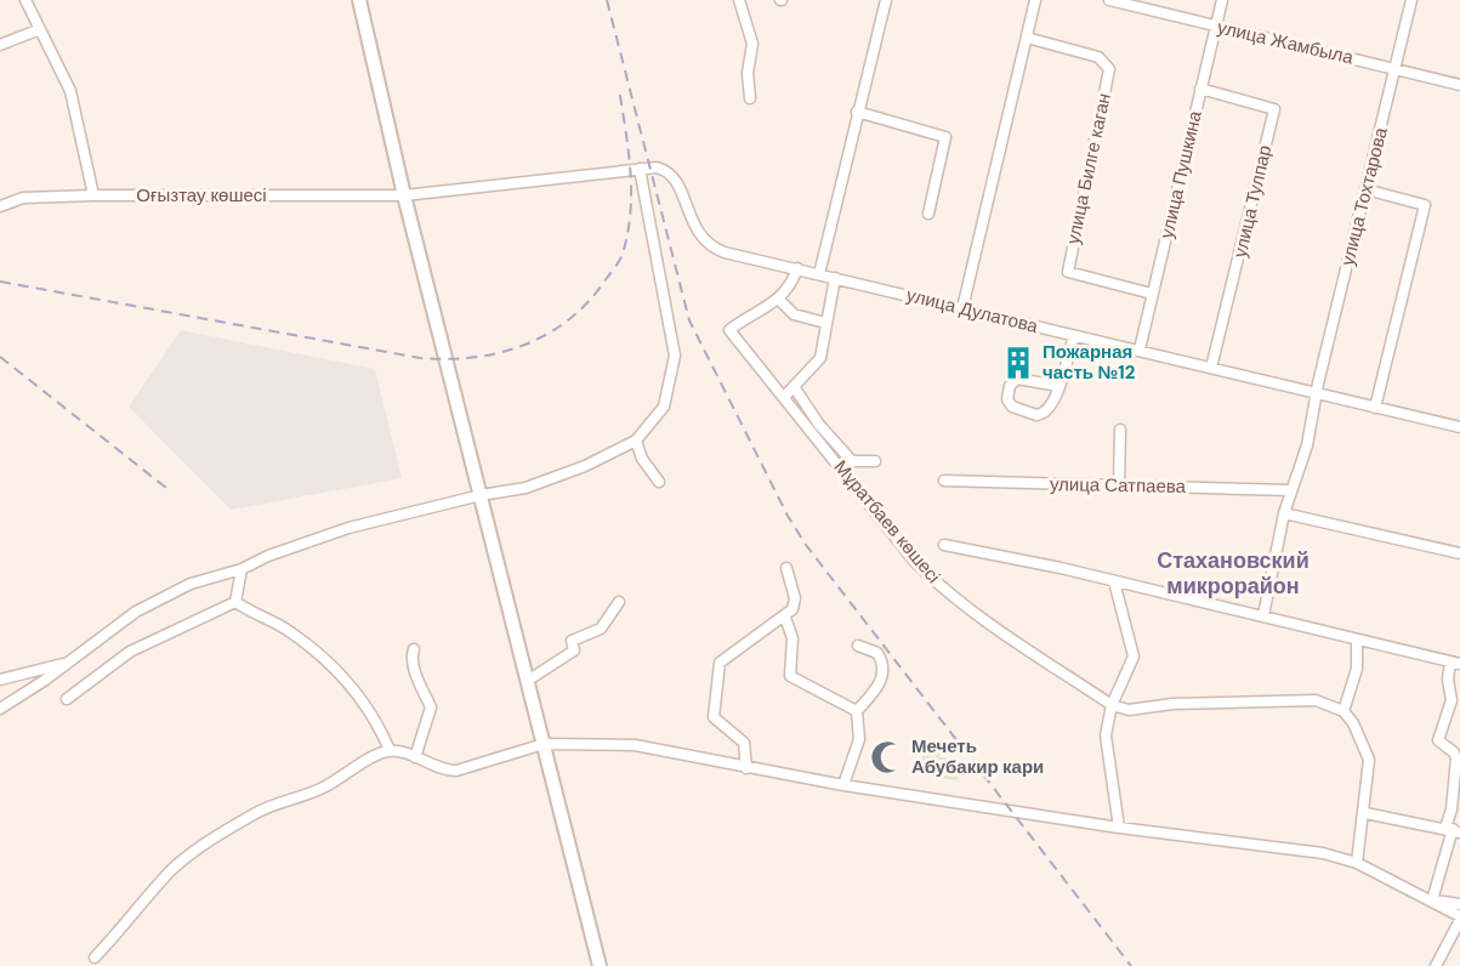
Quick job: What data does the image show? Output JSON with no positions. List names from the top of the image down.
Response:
{
  "streets": {
    "street": [
      "улица Жамбыла",
      "улица Билге каган",
      "улица Пушкина",
      "Оғызтау көшесі",
      "улица Тохтарова",
      "улица Тулпар",
      "улица Дулатова",
      "улица Сатпаева",
      "Мұратбаев көшесі"
    ]
  },
  "crossings": [
    ["улица Жамбыла", "улица Пушкина"],
    ["улица Жамбыла", "улица Тохтарова"],
    ["улица Билге каган", "улица Пушкина"],
    ["улица Пушкина", "улица Тулпар"],
    ["улица Пушкина", "улица Дулатова"],
    ["Оғызтау көшесі", "улица Дулатова"],
    ["улица Тохтарова", "улица Дулатова"],
    ["улица Тохтарова", "улица Сатпаева"],
    ["улица Тулпар", "улица Дулатова"]
  ],
  "districts": ["Стахановский микрорайон"],
  "places": {
    "building": ["Пожарная часть №12"],
    "mosque": ["Мечеть Абубакир кари"]
  }
}
